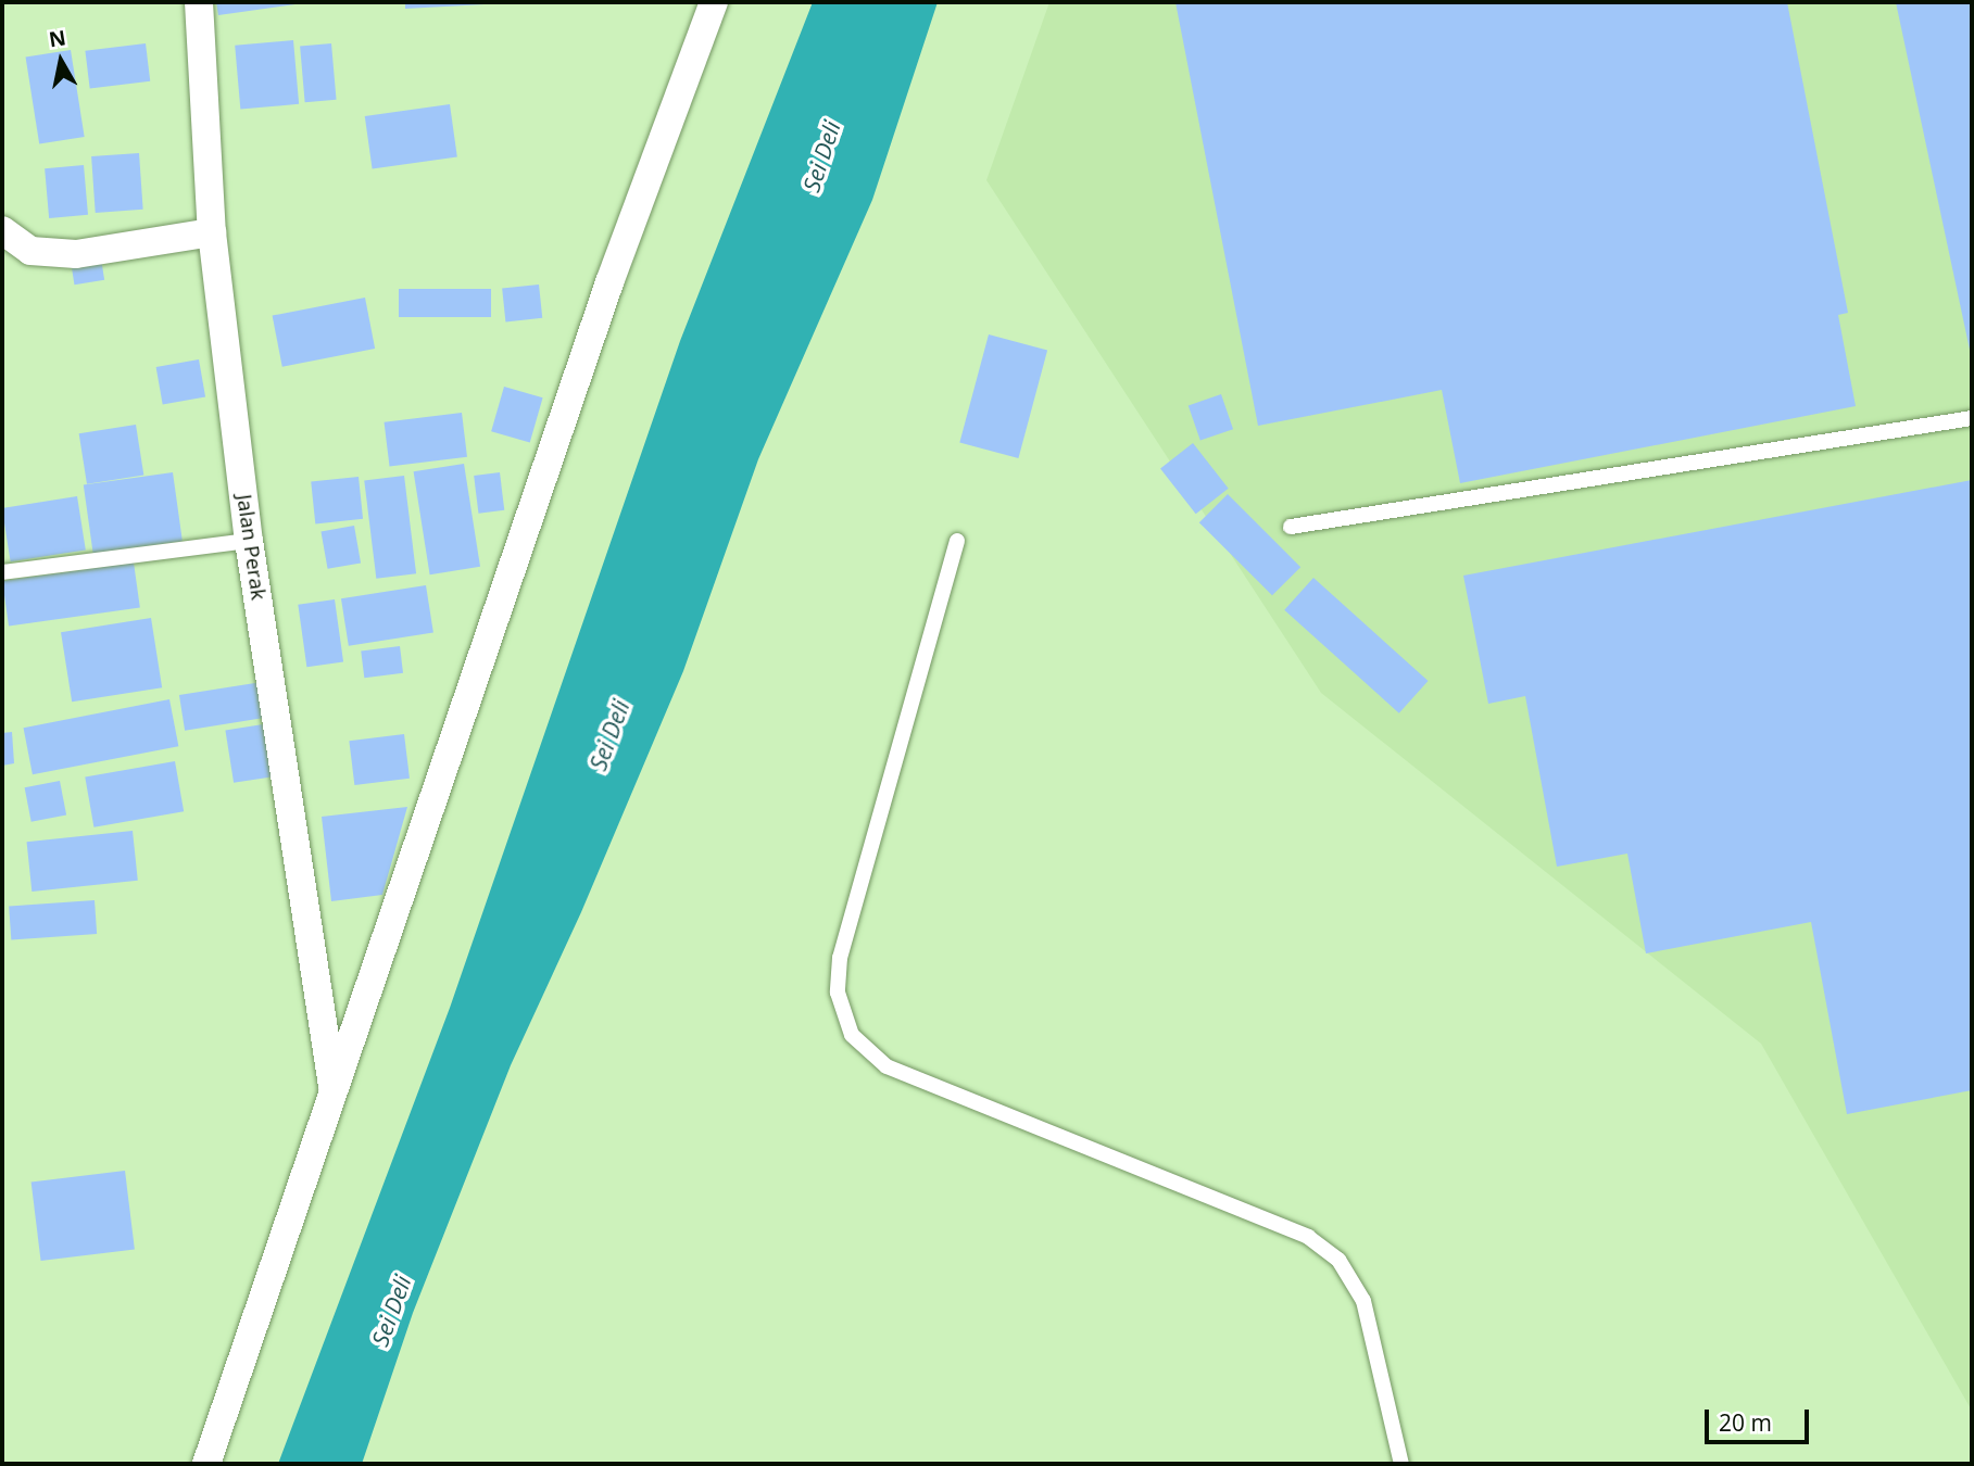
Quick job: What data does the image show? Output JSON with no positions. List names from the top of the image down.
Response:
{
  "streets": {
    "street": ["Jalan Perak"]
  },
  "water": ["Sei Deli"],
  "scale_bar": "20 m",
  "north": "top"
}
